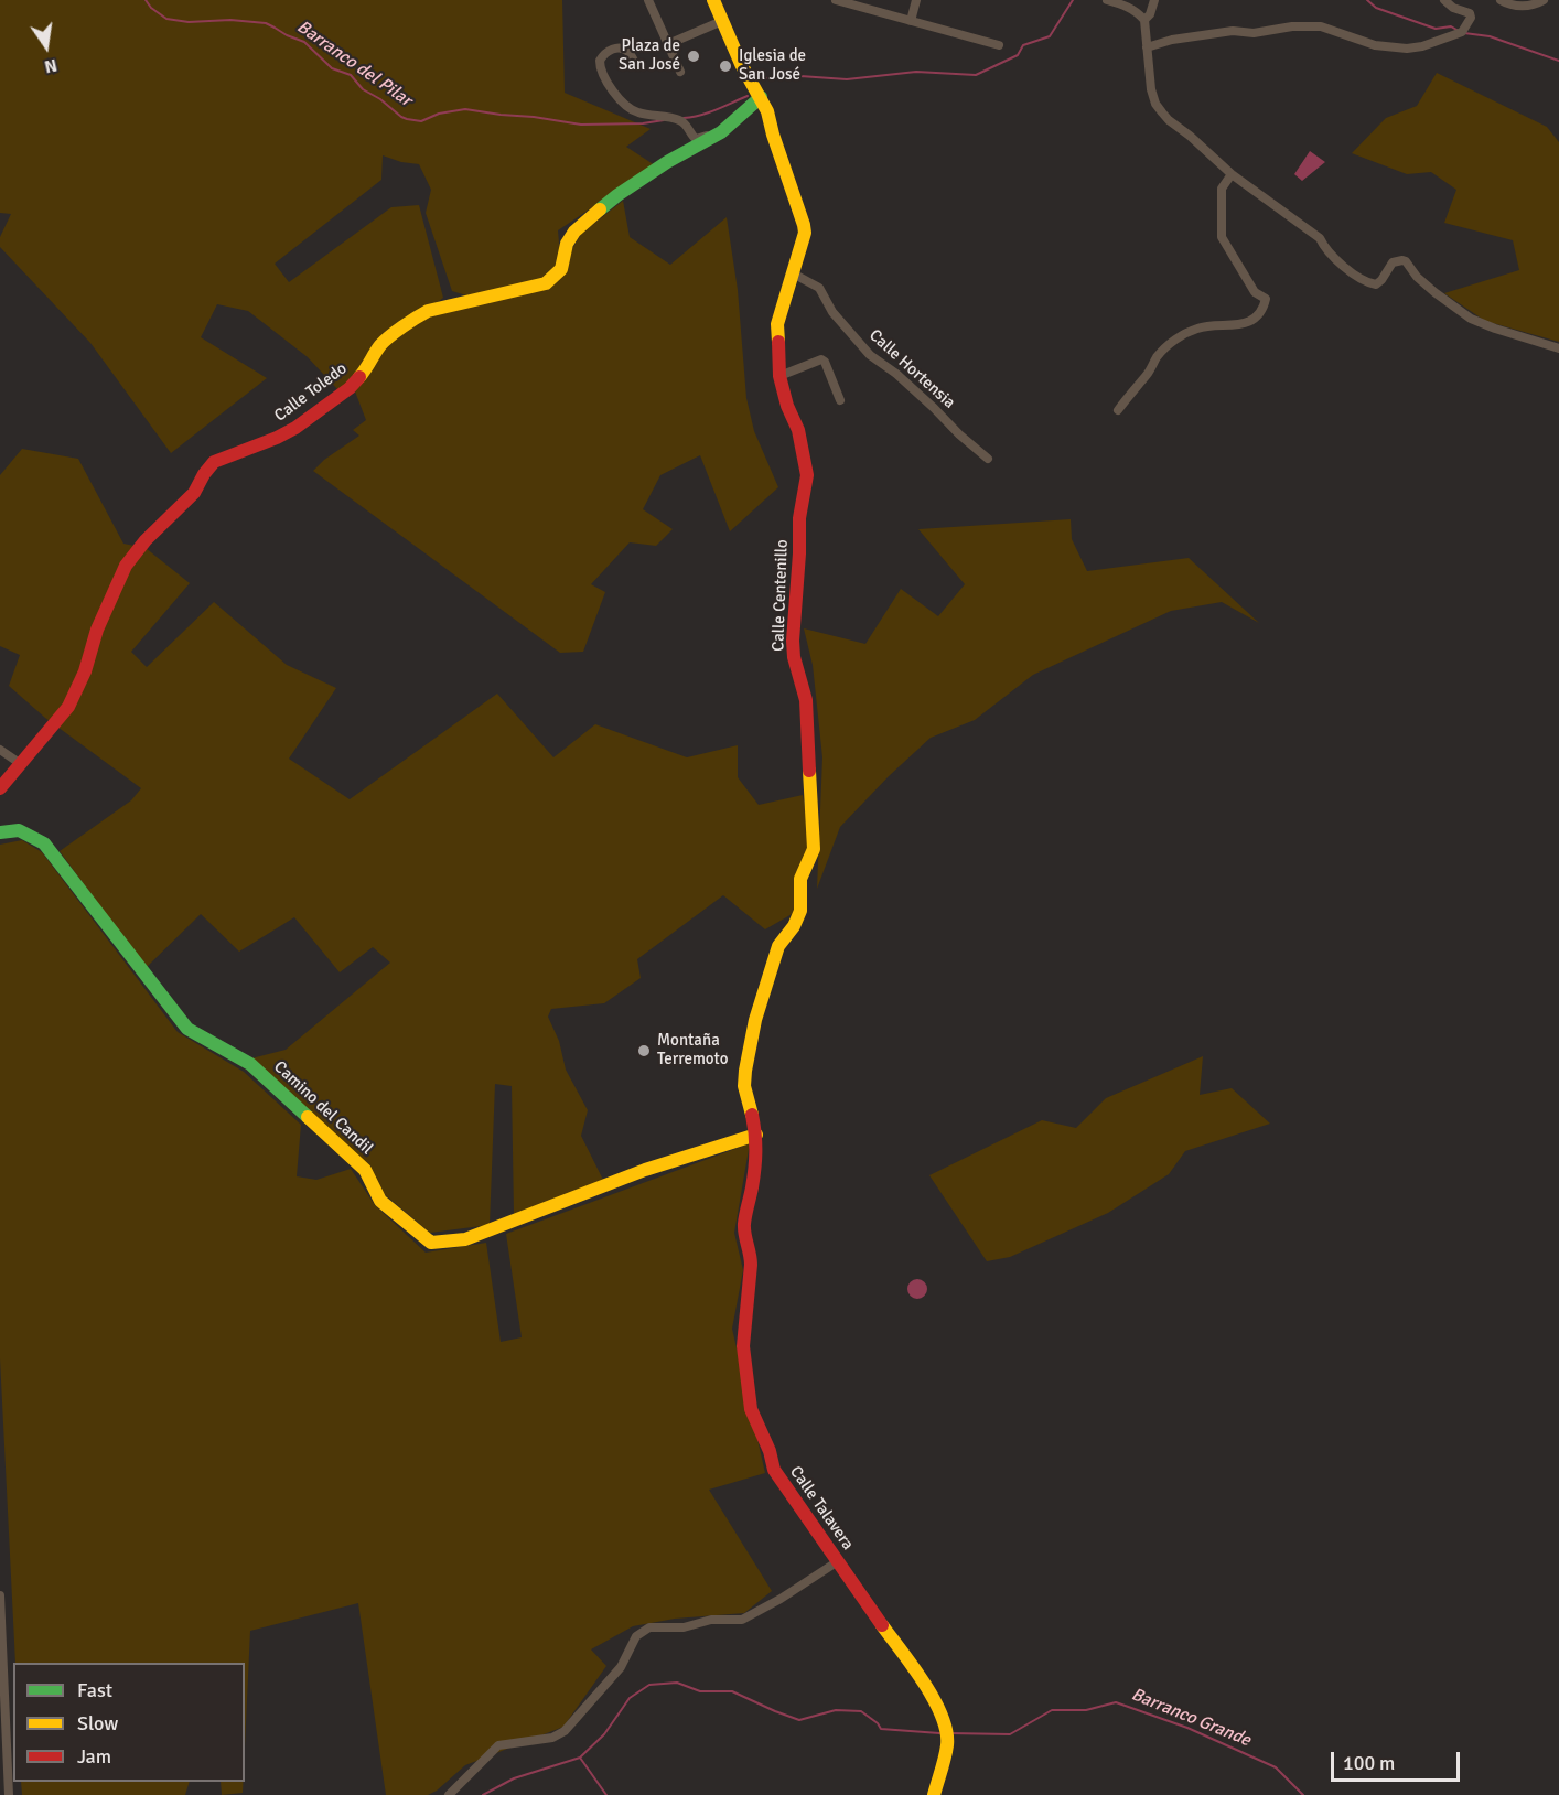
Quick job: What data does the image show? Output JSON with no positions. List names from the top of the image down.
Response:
{
  "streets": {
    "street": [
      "Calle Hortensia",
      "Calle Toledo",
      "Calle Centenillo",
      "Camino del Candil",
      "Calle Talavera"
    ]
  },
  "crossings": [
    ["Calle Hortensia", "Calle Centenillo"],
    ["Calle Toledo", "Calle Centenillo"],
    ["Calle Centenillo", "Camino del Candil"],
    ["Calle Centenillo", "Calle Talavera"],
    ["Camino del Candil", "Calle Talavera"]
  ],
  "water": ["Barranco del Pilar", "Barranco Grande"],
  "places": ["Plaza de San José", "Iglesia de San José", "Montaña Terremoto"],
  "legend": ["Fast", "Slow", "Jam"],
  "scale_bar": "100 m",
  "north": "bottom"
}
